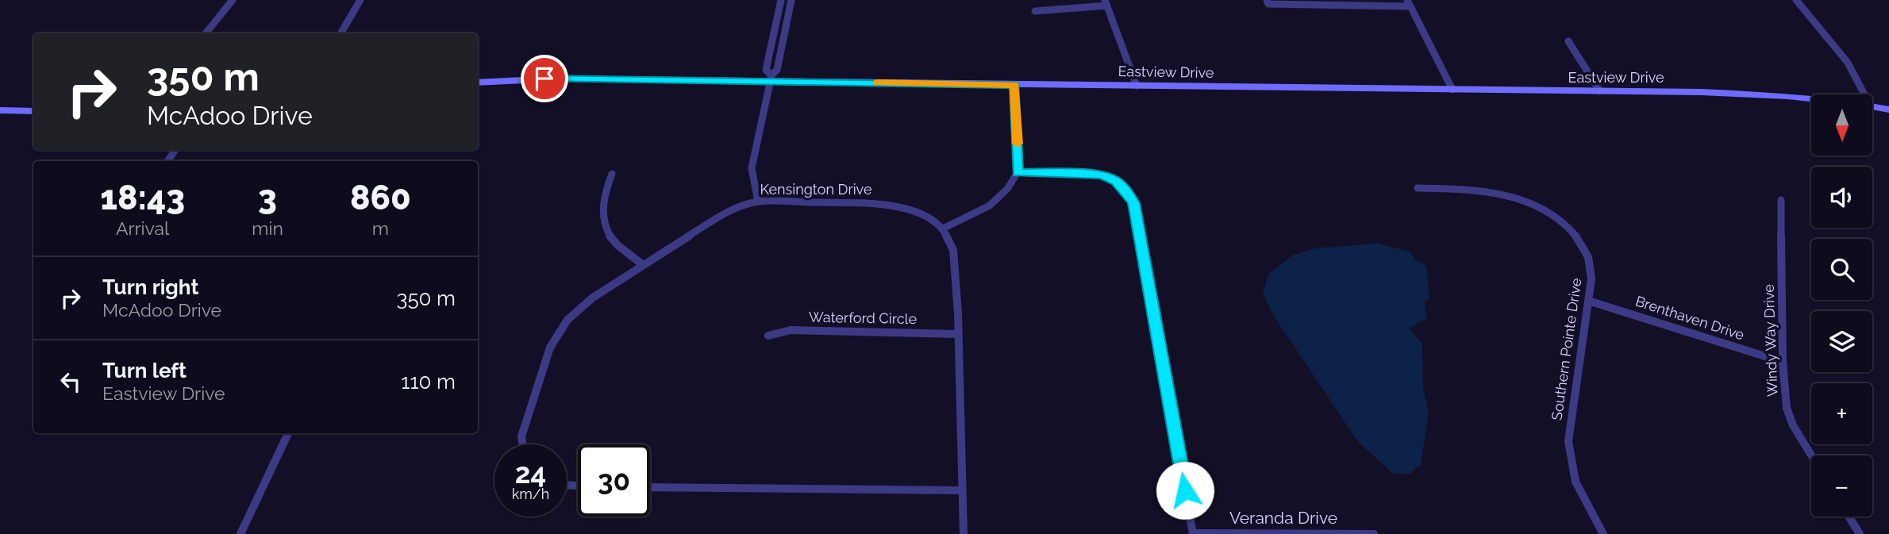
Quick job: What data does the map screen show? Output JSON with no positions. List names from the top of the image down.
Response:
{
  "streets": {
    "street": [
      "Eastview Drive",
      "Kensington Drive",
      "Waterford Circle",
      "Brenthaven Drive",
      "Windy Way Drive",
      "Southern Pointe Drive",
      "Veranda Drive"
    ]
  },
  "crossings": [
    ["Brenthaven Drive", "Windy Way Drive"],
    ["Brenthaven Drive", "Southern Pointe Drive"]
  ],
  "north": "bottom",
  "page": {
    "turn": ["350 m", "McAdoo Drive"],
    "map_buttons": ["+", "−"],
    "eta": [
      "18:43",
      "Arrival",
      "3",
      "min",
      "860",
      "m"
    ],
    "list": [
      {
        "name": "Turn right",
        "note": "McAdoo Drive",
        "value": "350 m"
      },
      {
        "name": "Turn left",
        "note": "Eastview Drive",
        "value": "110 m"
      }
    ],
    "speed": "24 km/h",
    "limit": "30"
  }
}
